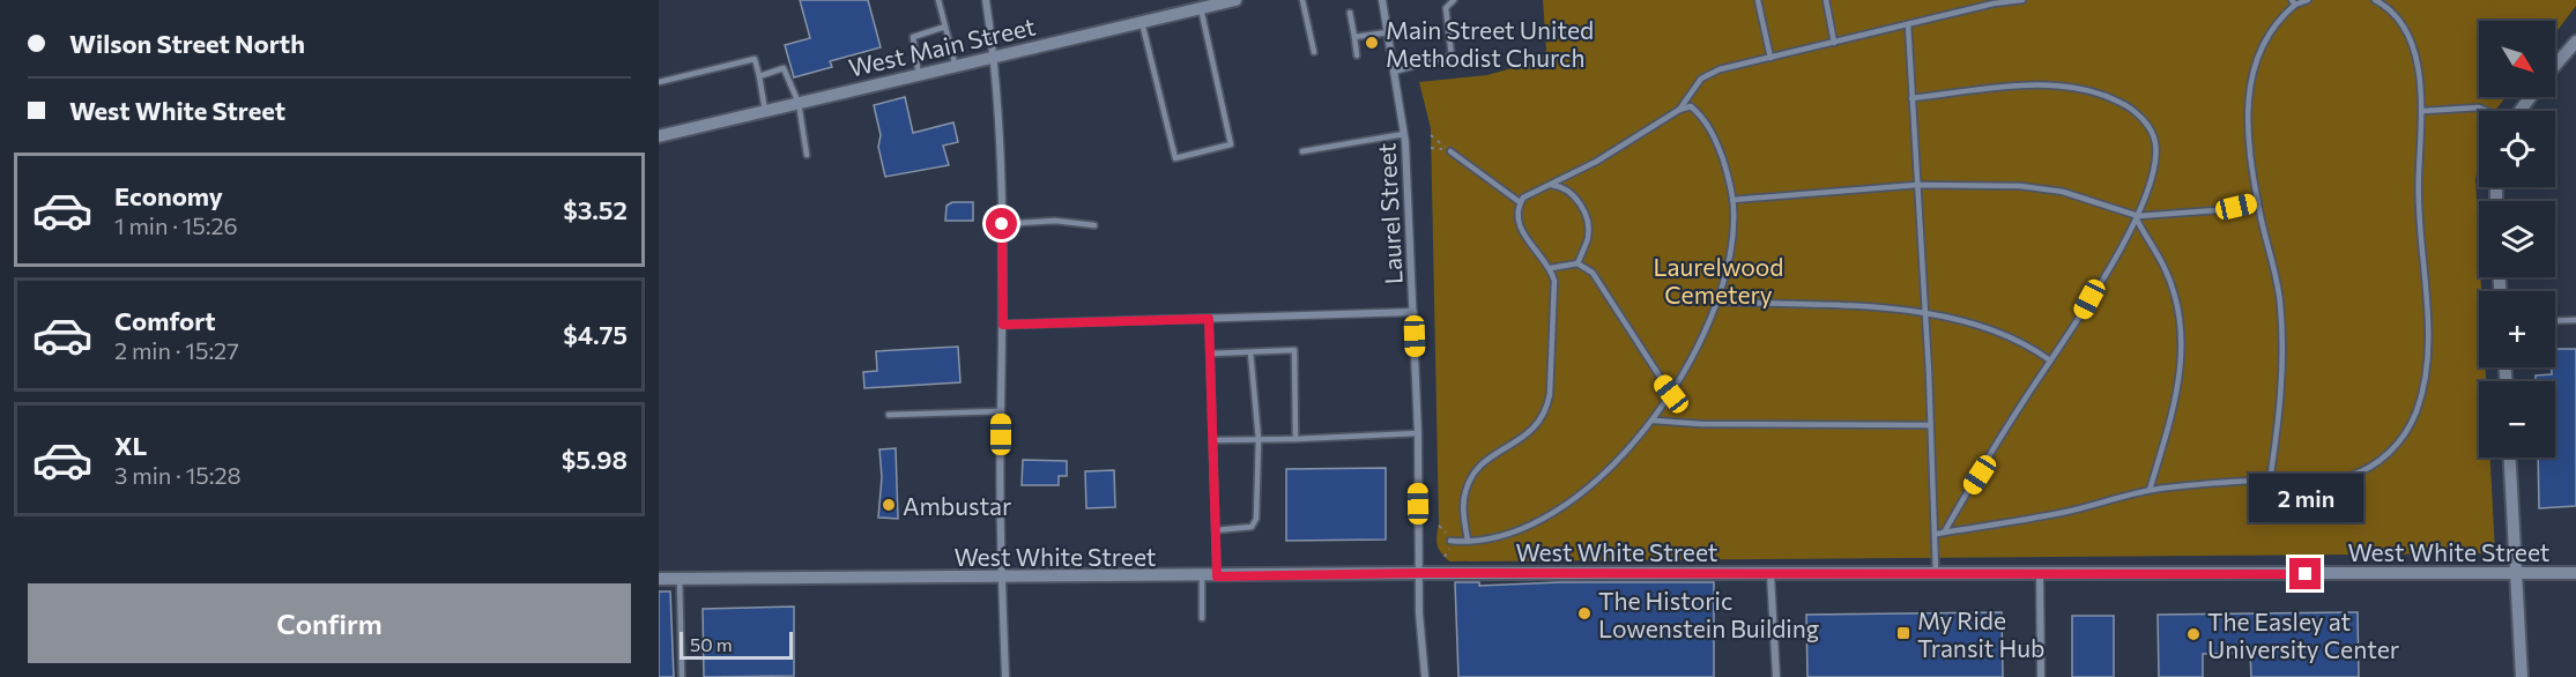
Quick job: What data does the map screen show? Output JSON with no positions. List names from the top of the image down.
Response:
{
  "streets": {
    "street": ["West Main Street", "Laurel Street", "West White Street"]
  },
  "crossings": [
    ["Laurel Street", "West White Street"]
  ],
  "parks": ["Laurelwood Cemetery"],
  "places": {
    "other": [
      "Main Street United Methodist Church",
      "Ambustar",
      "The Historic Lowenstein Building",
      "The Easley at University Center"
    ],
    "transit": ["My Ride Transit Hub"]
  },
  "scale_bar": "50 m",
  "north": "bottom right",
  "page": {
    "banner": ["Wilson Street North", "West White Street"],
    "map_buttons": ["+", "−"],
    "list": [
      {
        "name": "Economy",
        "note": "1 min · 15:26",
        "value": "$3.52"
      },
      {
        "name": "Comfort",
        "note": "2 min · 15:27",
        "value": "$4.75"
      },
      {
        "name": "XL",
        "note": "3 min · 15:28",
        "value": "$5.98"
      }
    ],
    "bubble": "2 min",
    "buttons": "Confirm",
    "scale": "50 m"
  }
}
